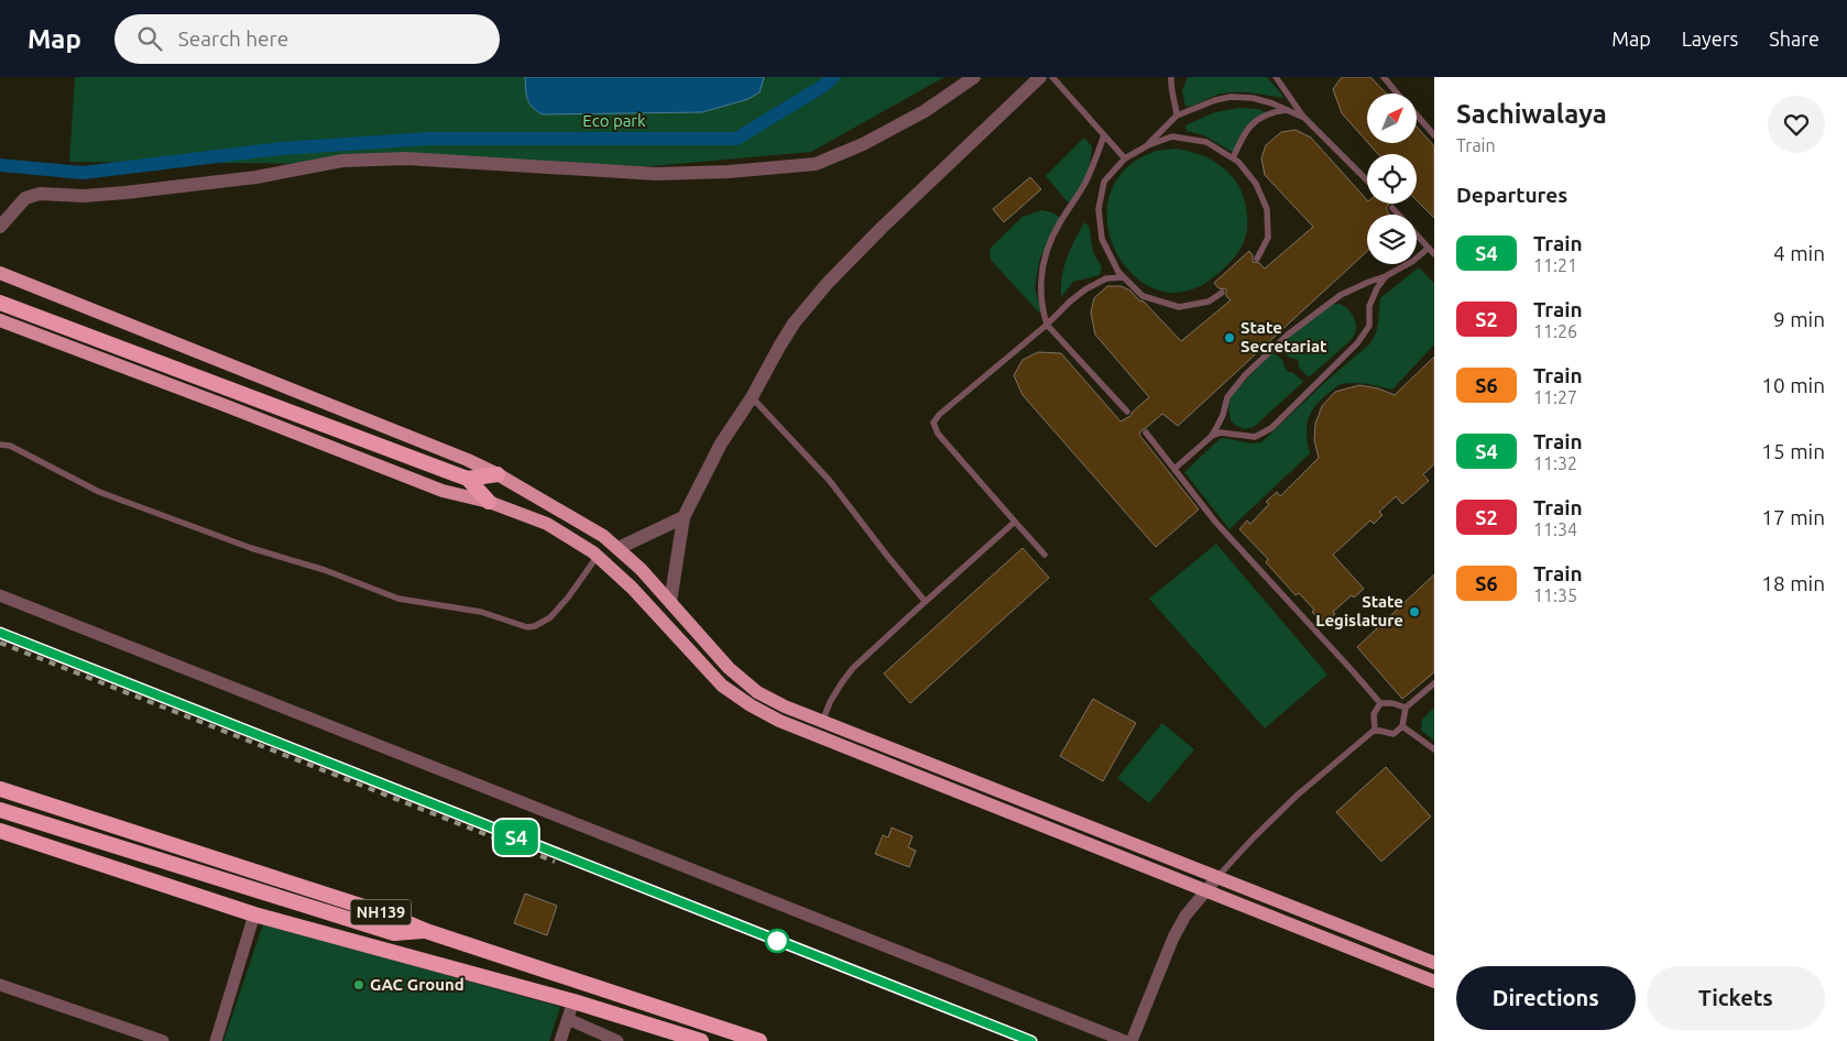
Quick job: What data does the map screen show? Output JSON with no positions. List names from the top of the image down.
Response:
{
  "streets": {
    "highway": ["NH139"]
  },
  "parks": ["Eco park"],
  "places": ["State Secretariat", "State Legislature", "GAC Ground"],
  "north": "top right",
  "page": {
    "header": "Map",
    "search": "Search here",
    "nav": ["Map", "Layers", "Share"],
    "on_map": "S4",
    "heading": [
      ["Sachiwalaya", "Train"],
      "Departures"
    ],
    "list": [
      {
        "mark": "S4",
        "name": "Train",
        "note": "11:21",
        "value": "4 min"
      },
      {
        "mark": "S2",
        "name": "Train",
        "note": "11:26",
        "value": "9 min"
      },
      {
        "mark": "S6",
        "name": "Train",
        "note": "11:27",
        "value": "10 min"
      },
      {
        "mark": "S4",
        "name": "Train",
        "note": "11:32",
        "value": "15 min"
      },
      {
        "mark": "S2",
        "name": "Train",
        "note": "11:34",
        "value": "17 min"
      },
      {
        "mark": "S6",
        "name": "Train",
        "note": "11:35",
        "value": "18 min"
      }
    ],
    "buttons": ["Directions", "Tickets"]
  }
}
